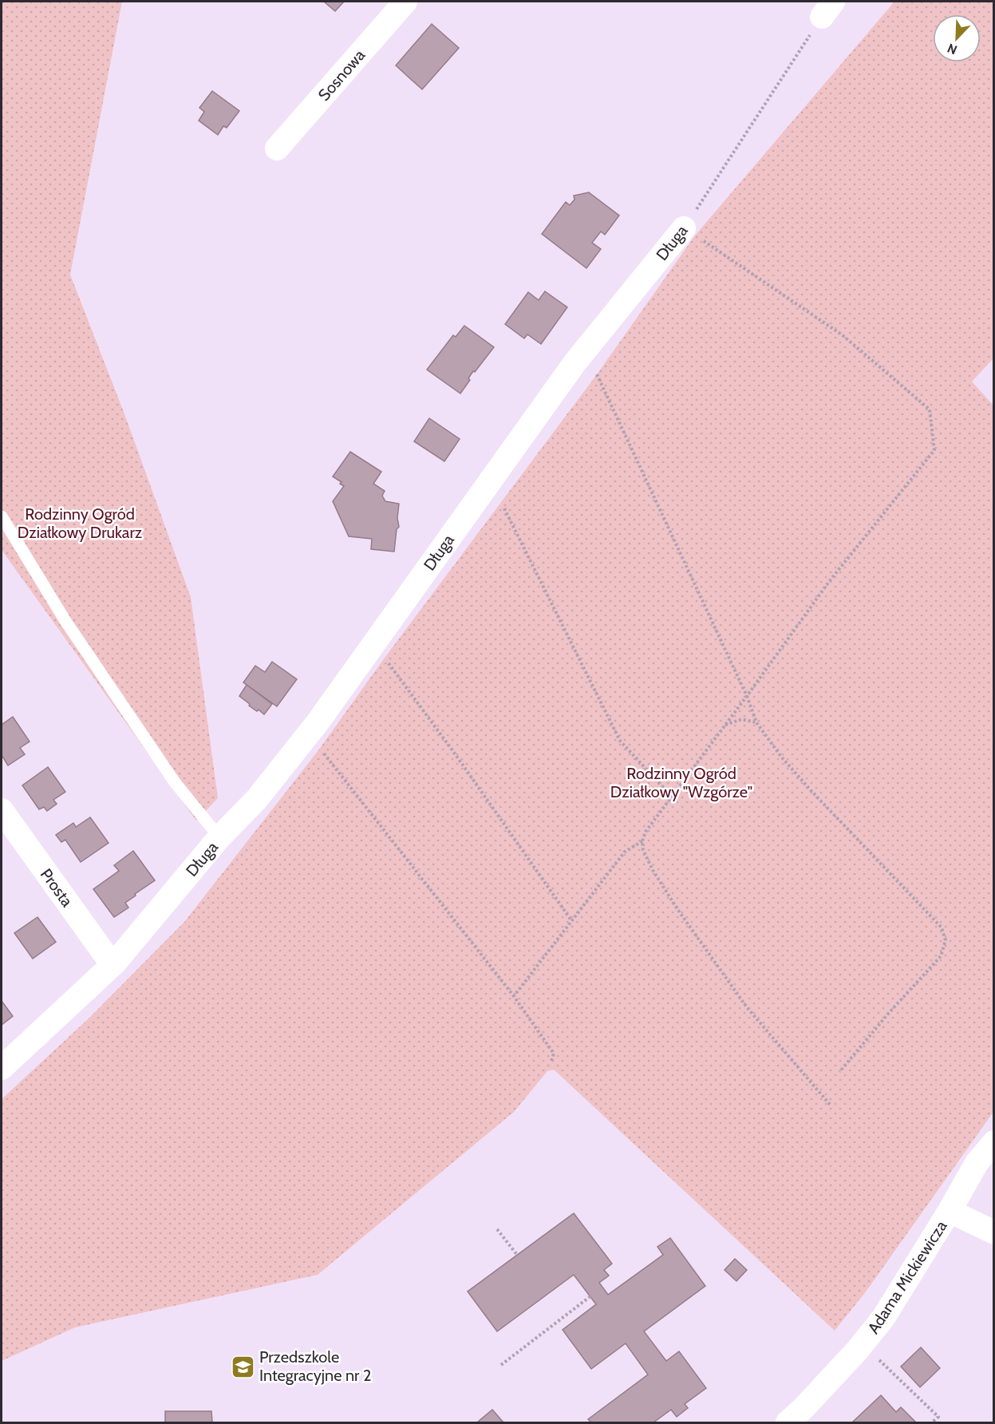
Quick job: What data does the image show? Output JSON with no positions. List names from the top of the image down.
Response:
{
  "streets": {
    "street": [
      "Sosnowa",
      "Długa",
      "Prosta",
      "Adama Mickiewicza"
    ]
  },
  "crossings": [
    ["Długa", "Prosta"]
  ],
  "parks": ["Rodzinny Ogród Działkowy Drukarz", "Rodzinny Ogród Działkowy \"Wzgórze\""],
  "places": {
    "school or university": ["Przedszkole Integracyjne nr 2"]
  },
  "north": "bottom left"
}
